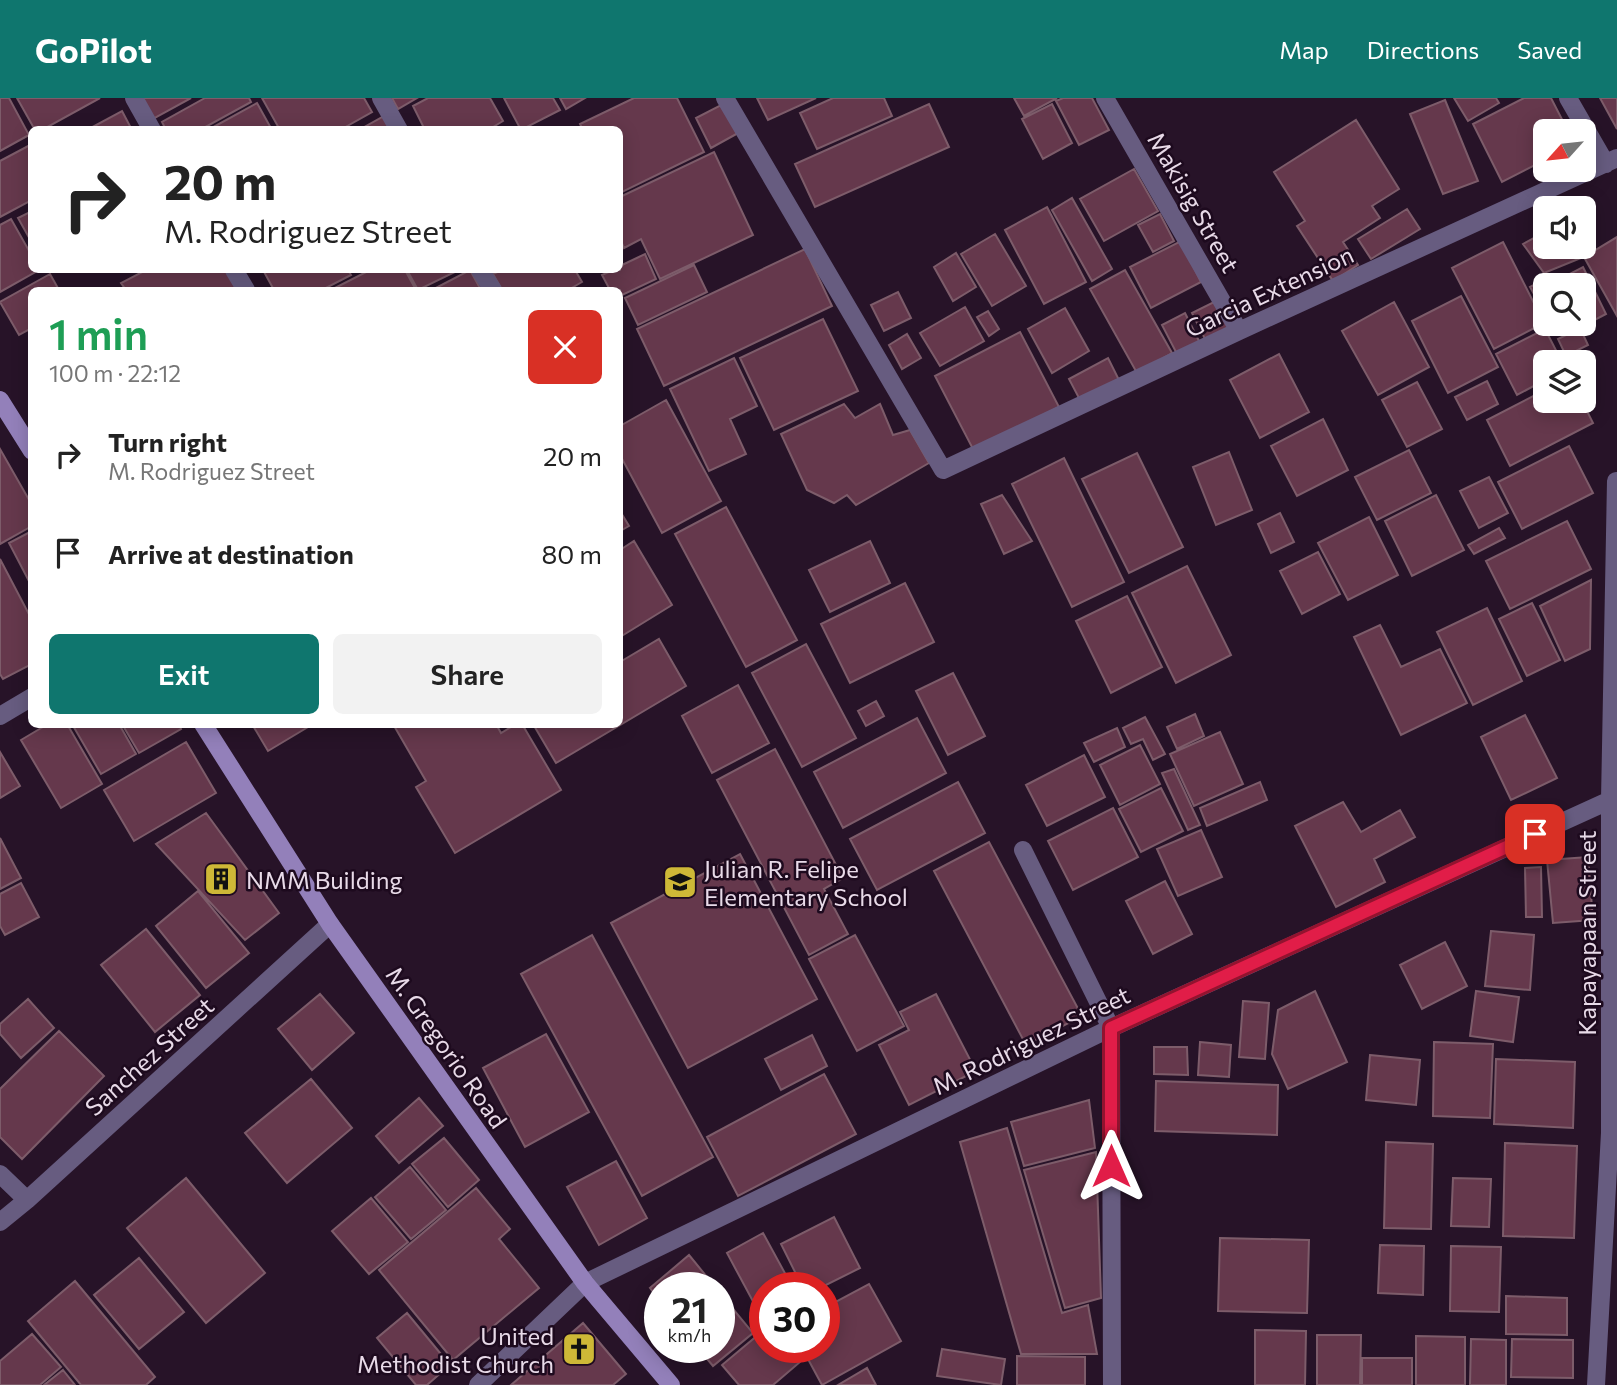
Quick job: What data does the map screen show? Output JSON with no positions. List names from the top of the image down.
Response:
{
  "streets": {
    "main road": ["M. Gregorio Road"],
    "street": [
      "Makisig Street",
      "Garcia Extension",
      "Kapayapaan Street",
      "M. Rodriguez Street",
      "Sanchez Street"
    ]
  },
  "crossings": [
    ["Makisig Street", "Garcia Extension"],
    ["Kapayapaan Street", "M. Rodriguez Street"],
    ["M. Rodriguez Street", "M. Gregorio Road"],
    ["M. Gregorio Road", "Sanchez Street"]
  ],
  "places": {
    "building": ["NMM Building"],
    "school or university": ["Julian R. Felipe Elementary School"],
    "church": ["United Methodist Church"]
  },
  "north": "bottom left",
  "page": {
    "header": "GoPilot",
    "nav": ["Map", "Directions", "Saved"],
    "turn": ["20 m", "M. Rodriguez Street"],
    "heading": ["1 min", "100 m · 22:12"],
    "list": [
      {
        "name": "Turn right",
        "note": "M. Rodriguez Street",
        "value": "20 m"
      },
      {
        "name": "Arrive at destination",
        "value": "80 m"
      }
    ],
    "buttons": ["Exit", "Share"],
    "speed": "21 km/h",
    "limit": "30"
  }
}
